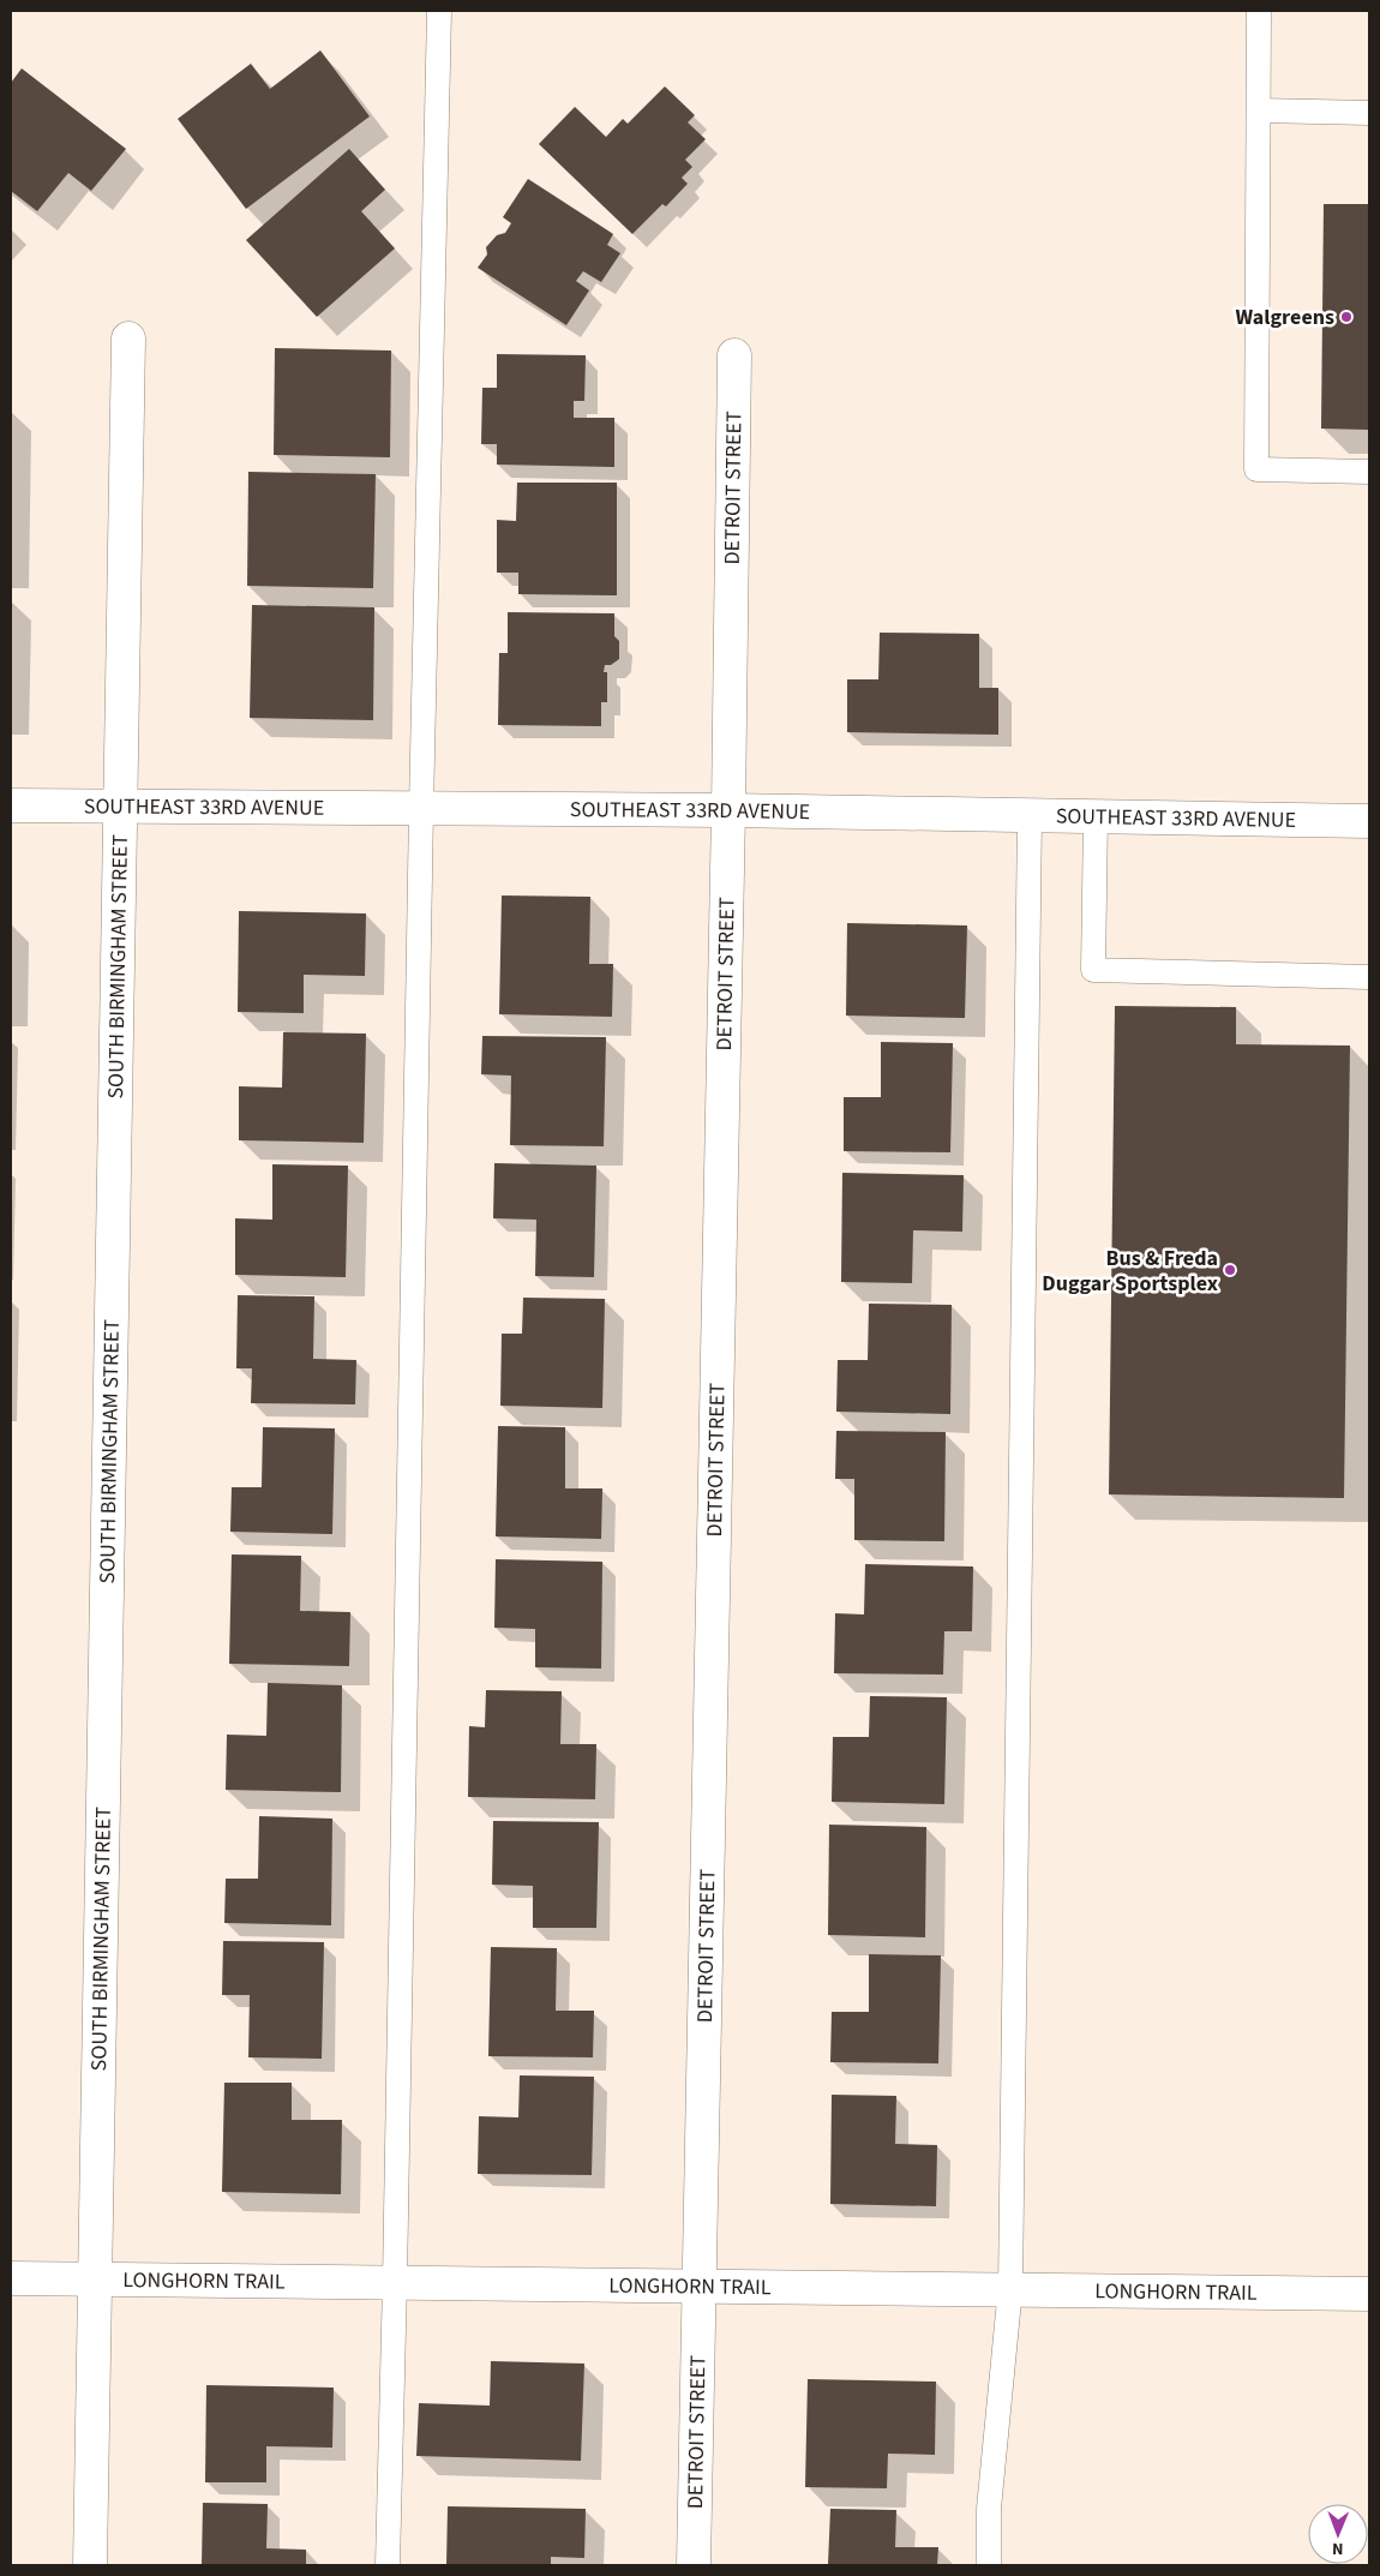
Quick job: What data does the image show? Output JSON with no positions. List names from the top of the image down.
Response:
{
  "streets": {
    "street": [
      "DETROIT STREET",
      "SOUTHEAST 33RD AVENUE",
      "SOUTH BIRMINGHAM STREET",
      "LONGHORN TRAIL"
    ]
  },
  "crossings": [
    ["DETROIT STREET", "SOUTHEAST 33RD AVENUE"],
    ["DETROIT STREET", "LONGHORN TRAIL"],
    ["SOUTHEAST 33RD AVENUE", "SOUTH BIRMINGHAM STREET"],
    ["SOUTH BIRMINGHAM STREET", "LONGHORN TRAIL"]
  ],
  "places": ["Walgreens", "Bus & Freda Duggar Sportsplex"],
  "north": "bottom"
}
